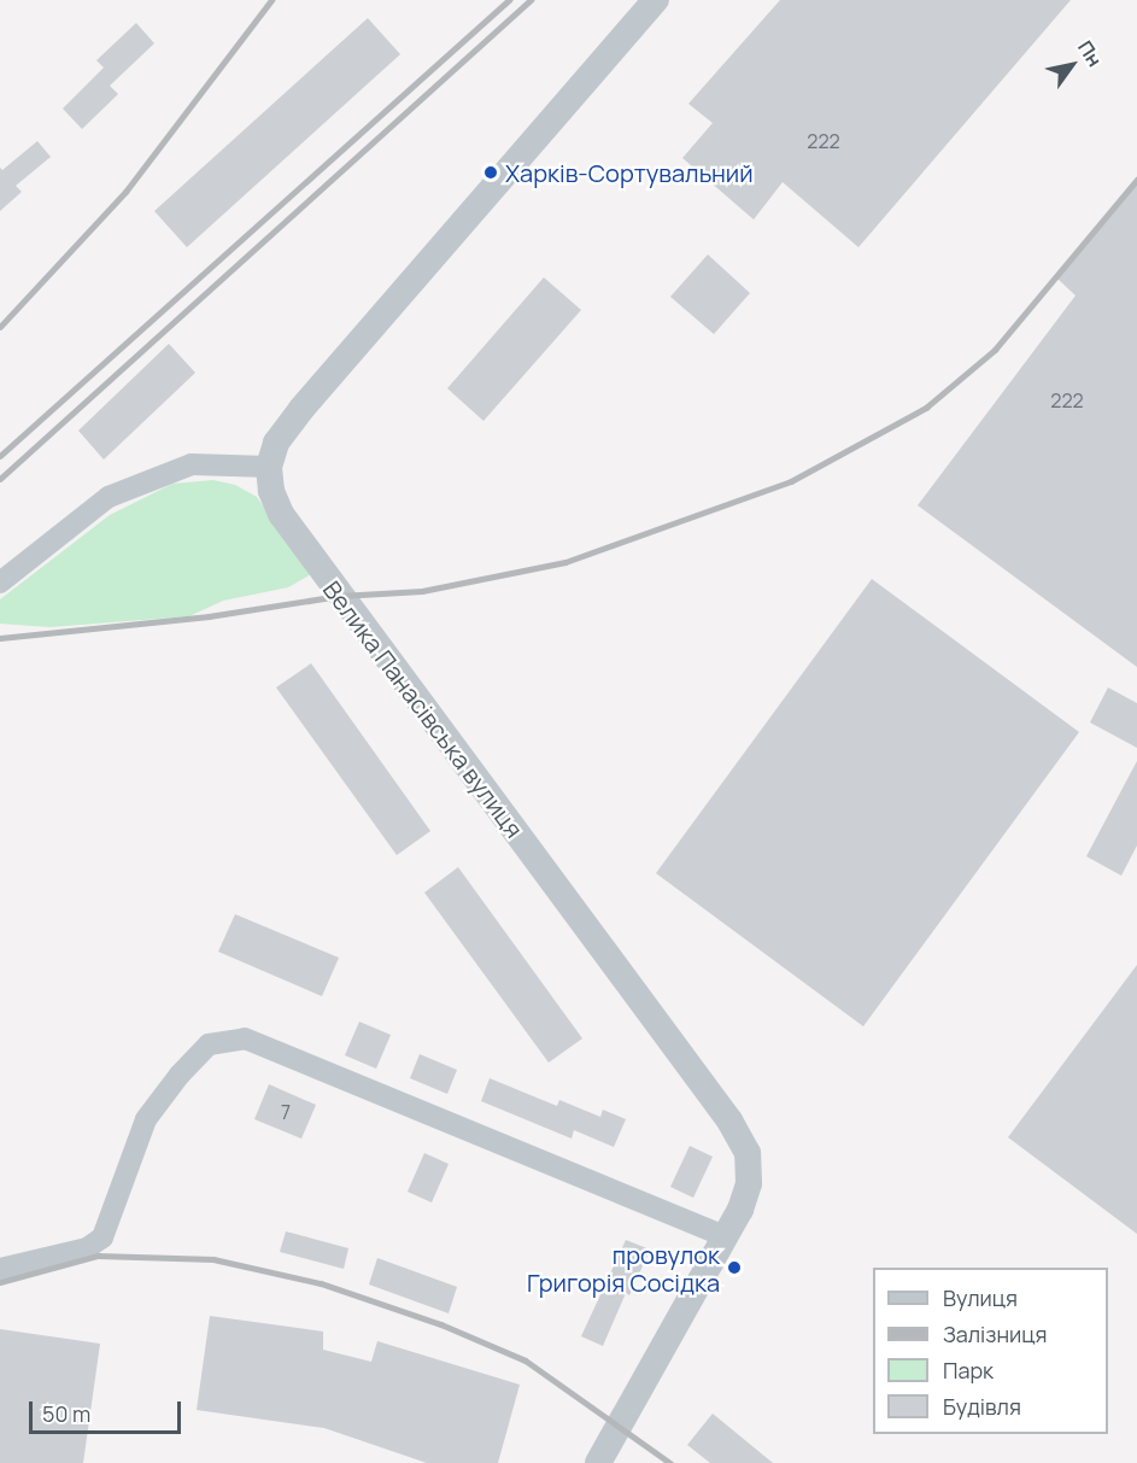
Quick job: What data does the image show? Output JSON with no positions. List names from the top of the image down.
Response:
{
  "streets": {
    "street": ["Велика Панасівська вулиця"]
  },
  "places": ["Харків-Сортувальний", "провулок Григорія Сосідка"],
  "house_numbers": ["222", "222", "7"],
  "legend": [
    "Вулиця",
    "Залізниця",
    "Парк",
    "Будівля"
  ],
  "scale_bar": "50 m",
  "north": "top right"
}
